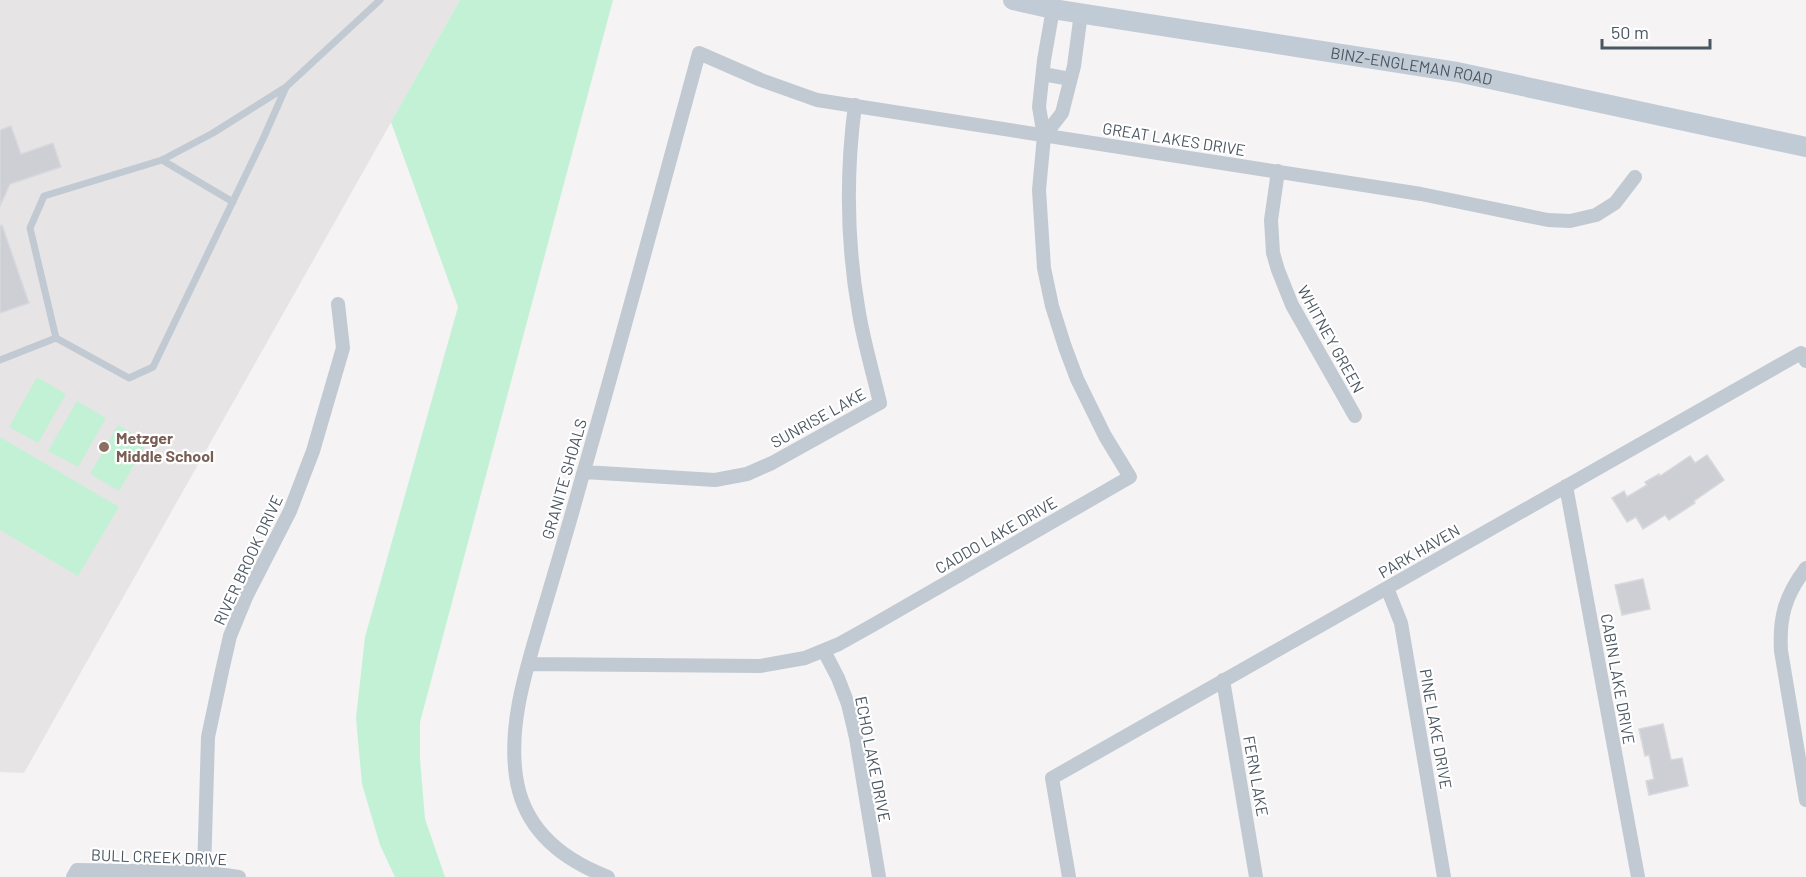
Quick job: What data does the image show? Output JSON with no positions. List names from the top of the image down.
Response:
{
  "streets": {
    "street": [
      "BINZ-ENGLEMAN ROAD",
      "GREAT LAKES DRIVE",
      "WHITNEY GREEN",
      "SUNRISE LAKE",
      "GRANITE SHOALS",
      "CADDO LAKE DRIVE",
      "PARK HAVEN",
      "RIVER BROOK DRIVE",
      "CABIN LAKE DRIVE",
      "PINE LAKE DRIVE",
      "ECHO LAKE DRIVE",
      "FERN LAKE",
      "BULL CREEK DRIVE"
    ]
  },
  "crossings": [
    ["BINZ-ENGLEMAN ROAD", "CADDO LAKE DRIVE"],
    ["GREAT LAKES DRIVE", "WHITNEY GREEN"],
    ["GREAT LAKES DRIVE", "SUNRISE LAKE"],
    ["GREAT LAKES DRIVE", "GRANITE SHOALS"],
    ["GREAT LAKES DRIVE", "CADDO LAKE DRIVE"],
    ["SUNRISE LAKE", "GRANITE SHOALS"],
    ["GRANITE SHOALS", "CADDO LAKE DRIVE"],
    ["CADDO LAKE DRIVE", "ECHO LAKE DRIVE"],
    ["PARK HAVEN", "CABIN LAKE DRIVE"],
    ["PARK HAVEN", "PINE LAKE DRIVE"],
    ["PARK HAVEN", "FERN LAKE"],
    ["RIVER BROOK DRIVE", "BULL CREEK DRIVE"]
  ],
  "places": ["Metzger Middle School"],
  "scale_bar": "50 m"
}
